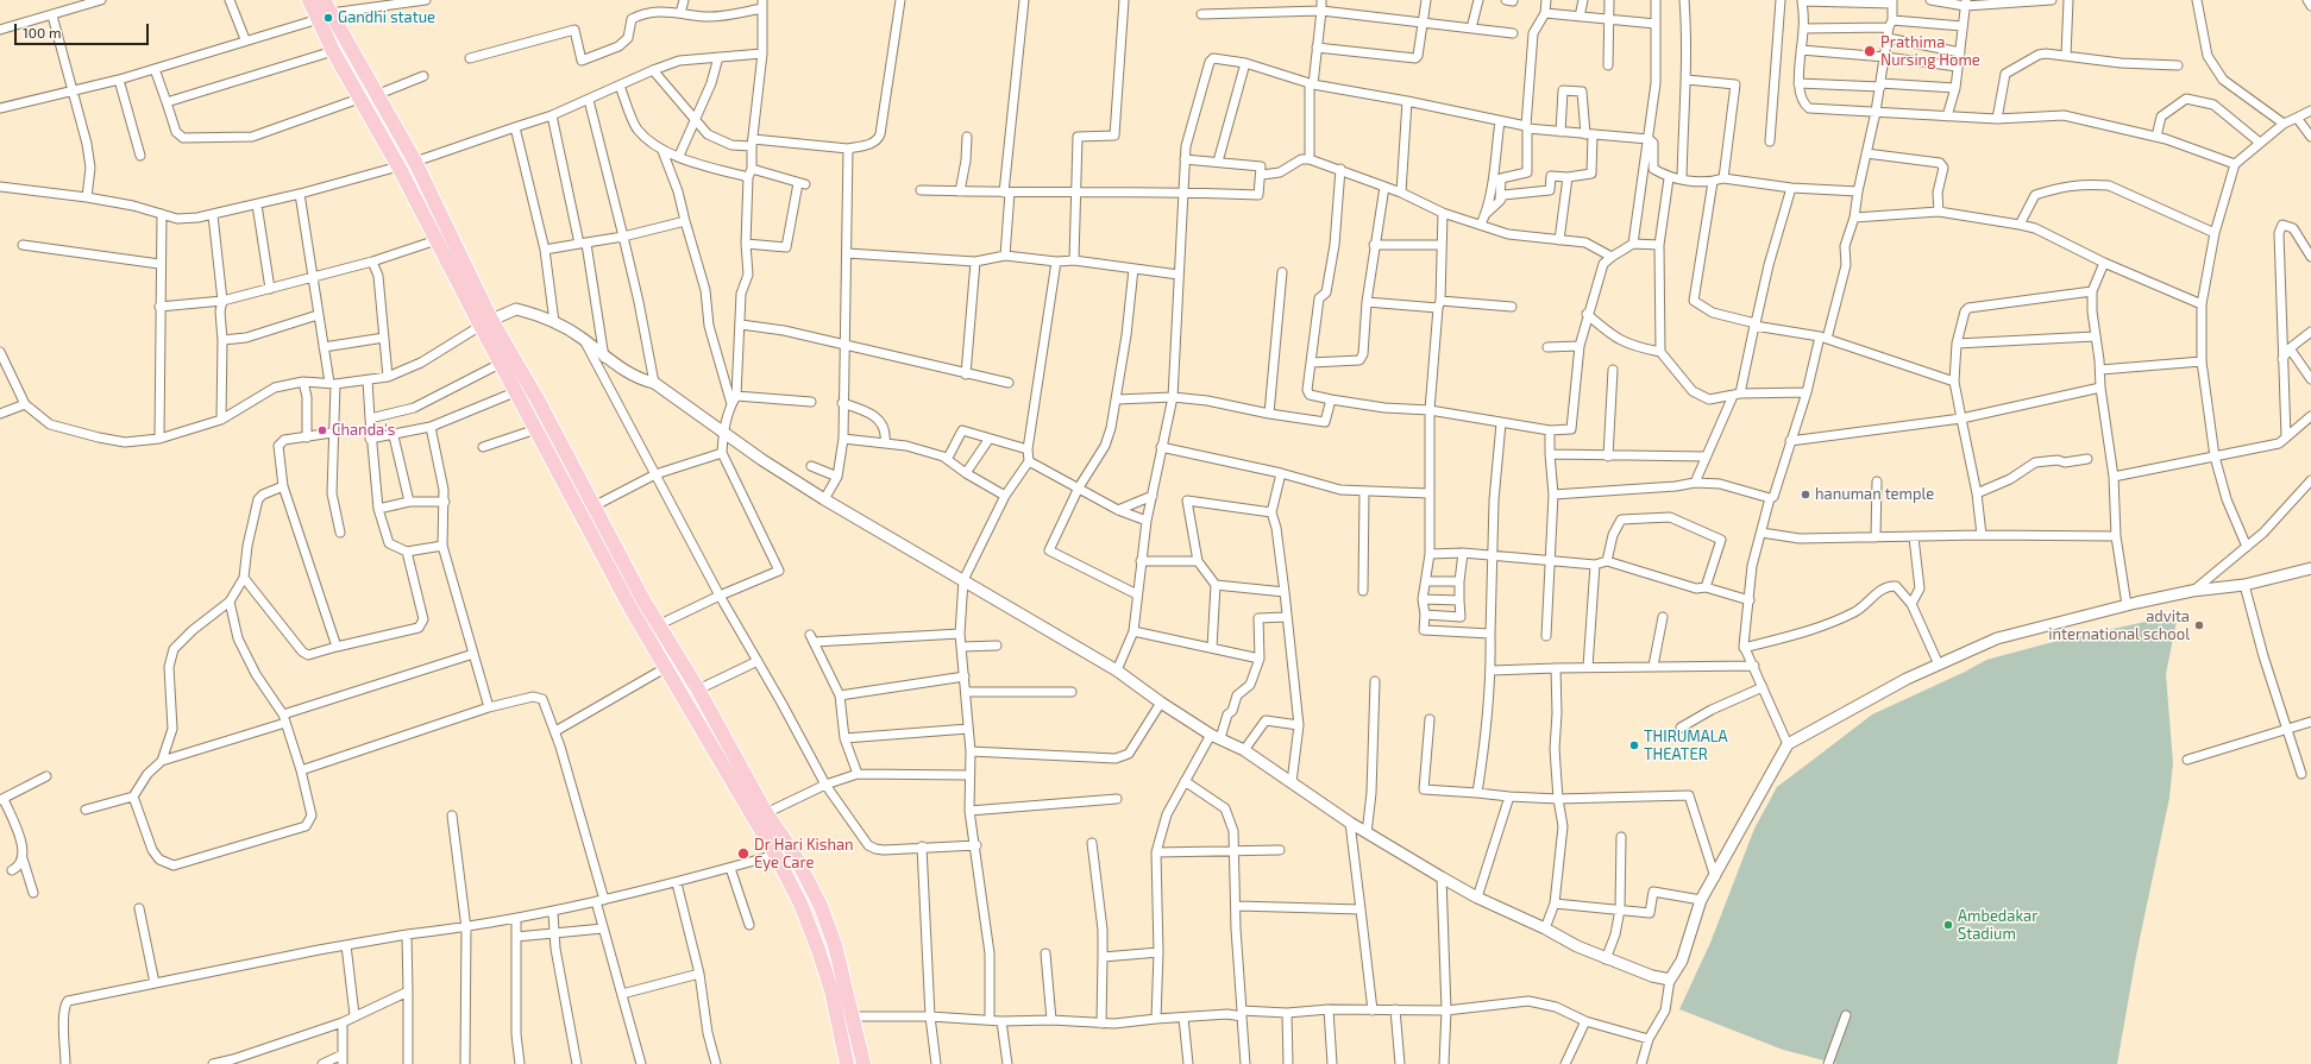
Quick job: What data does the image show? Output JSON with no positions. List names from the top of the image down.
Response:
{
  "places": [
    "Gandhi statue",
    "Prathima Nursing Home",
    "Chanda's",
    "hanuman temple",
    "advita international school",
    "THIRUMALA THEATER",
    "Dr Hari Kishan Eye Care",
    "Ambedakar Stadium"
  ],
  "scale_bar": "100 m"
}
